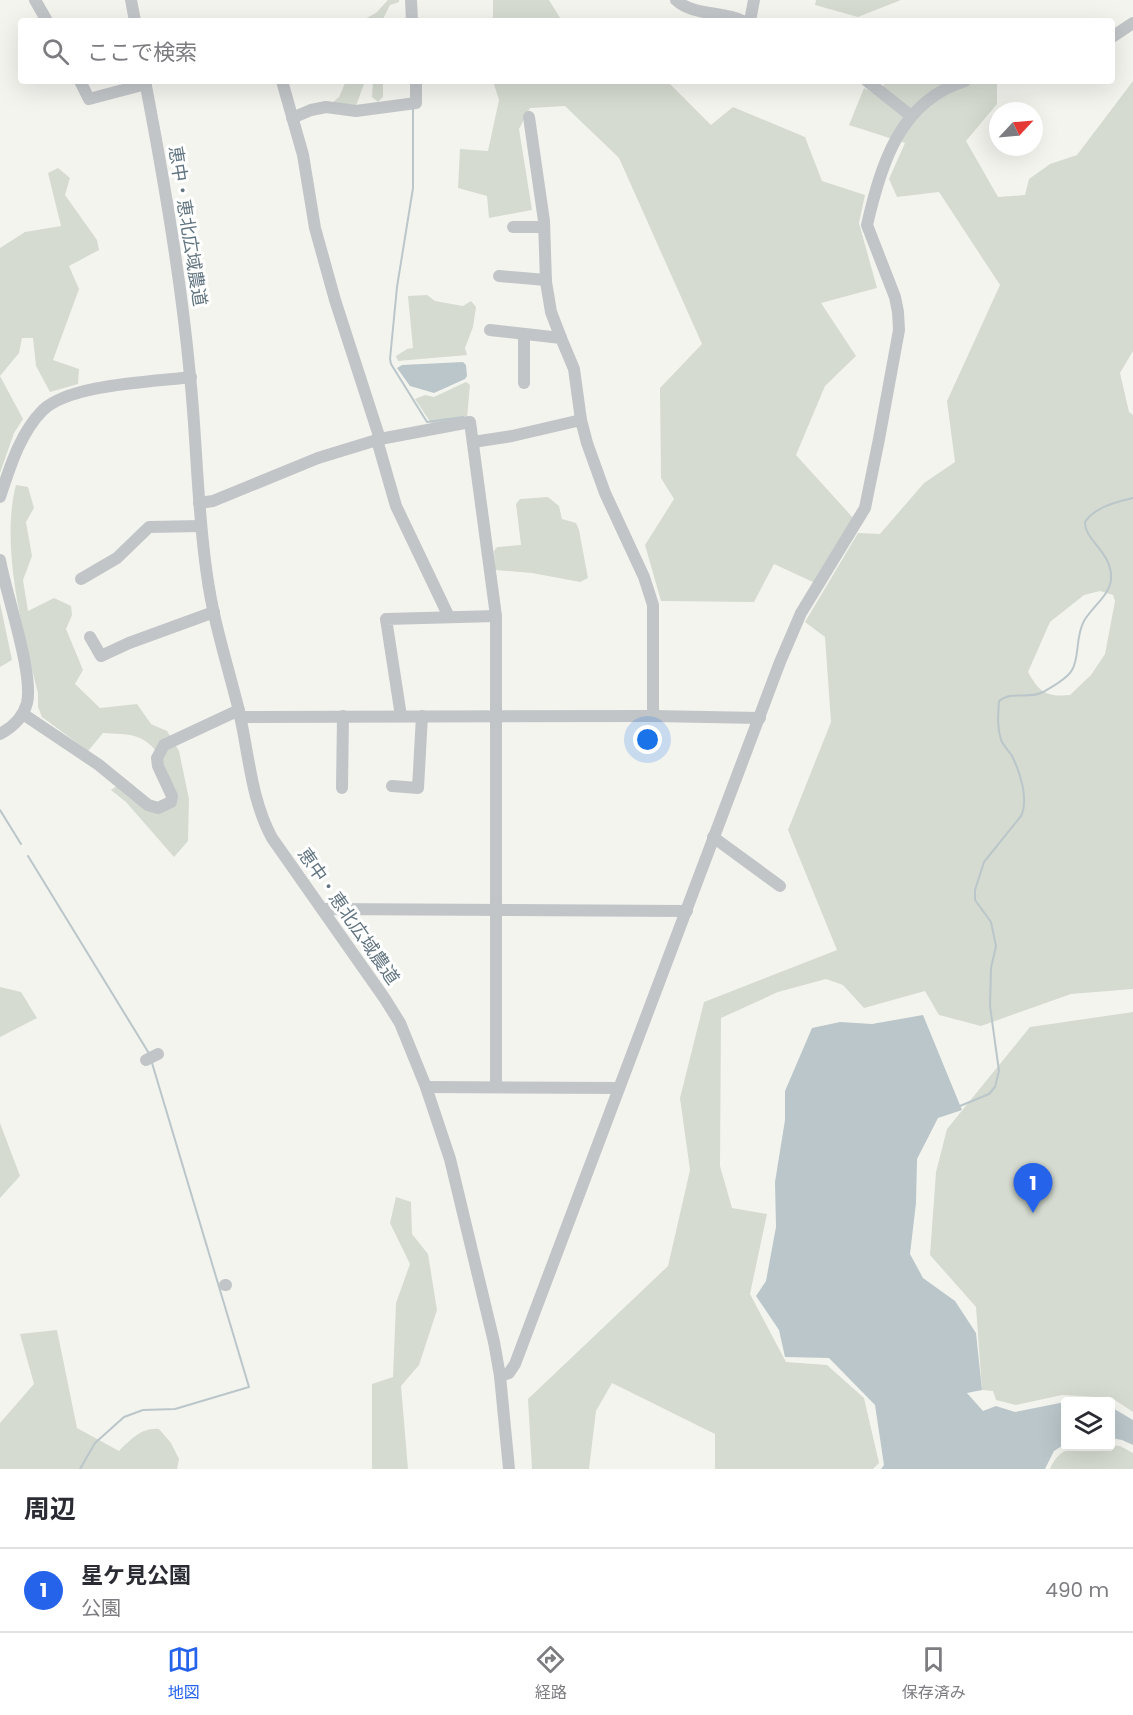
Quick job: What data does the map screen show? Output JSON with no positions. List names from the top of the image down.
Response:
{
  "streets": {
    "street": ["恵中・恵北広域農道"]
  },
  "north": "top right",
  "page": {
    "search": "ここで検索",
    "pins": "1",
    "heading": "周辺",
    "list": [
      {
        "mark": "1",
        "name": "星ケ見公園",
        "note": "公園",
        "value": "490 m"
      }
    ],
    "nav": ["地図", "経路", "保存済み"]
  }
}
